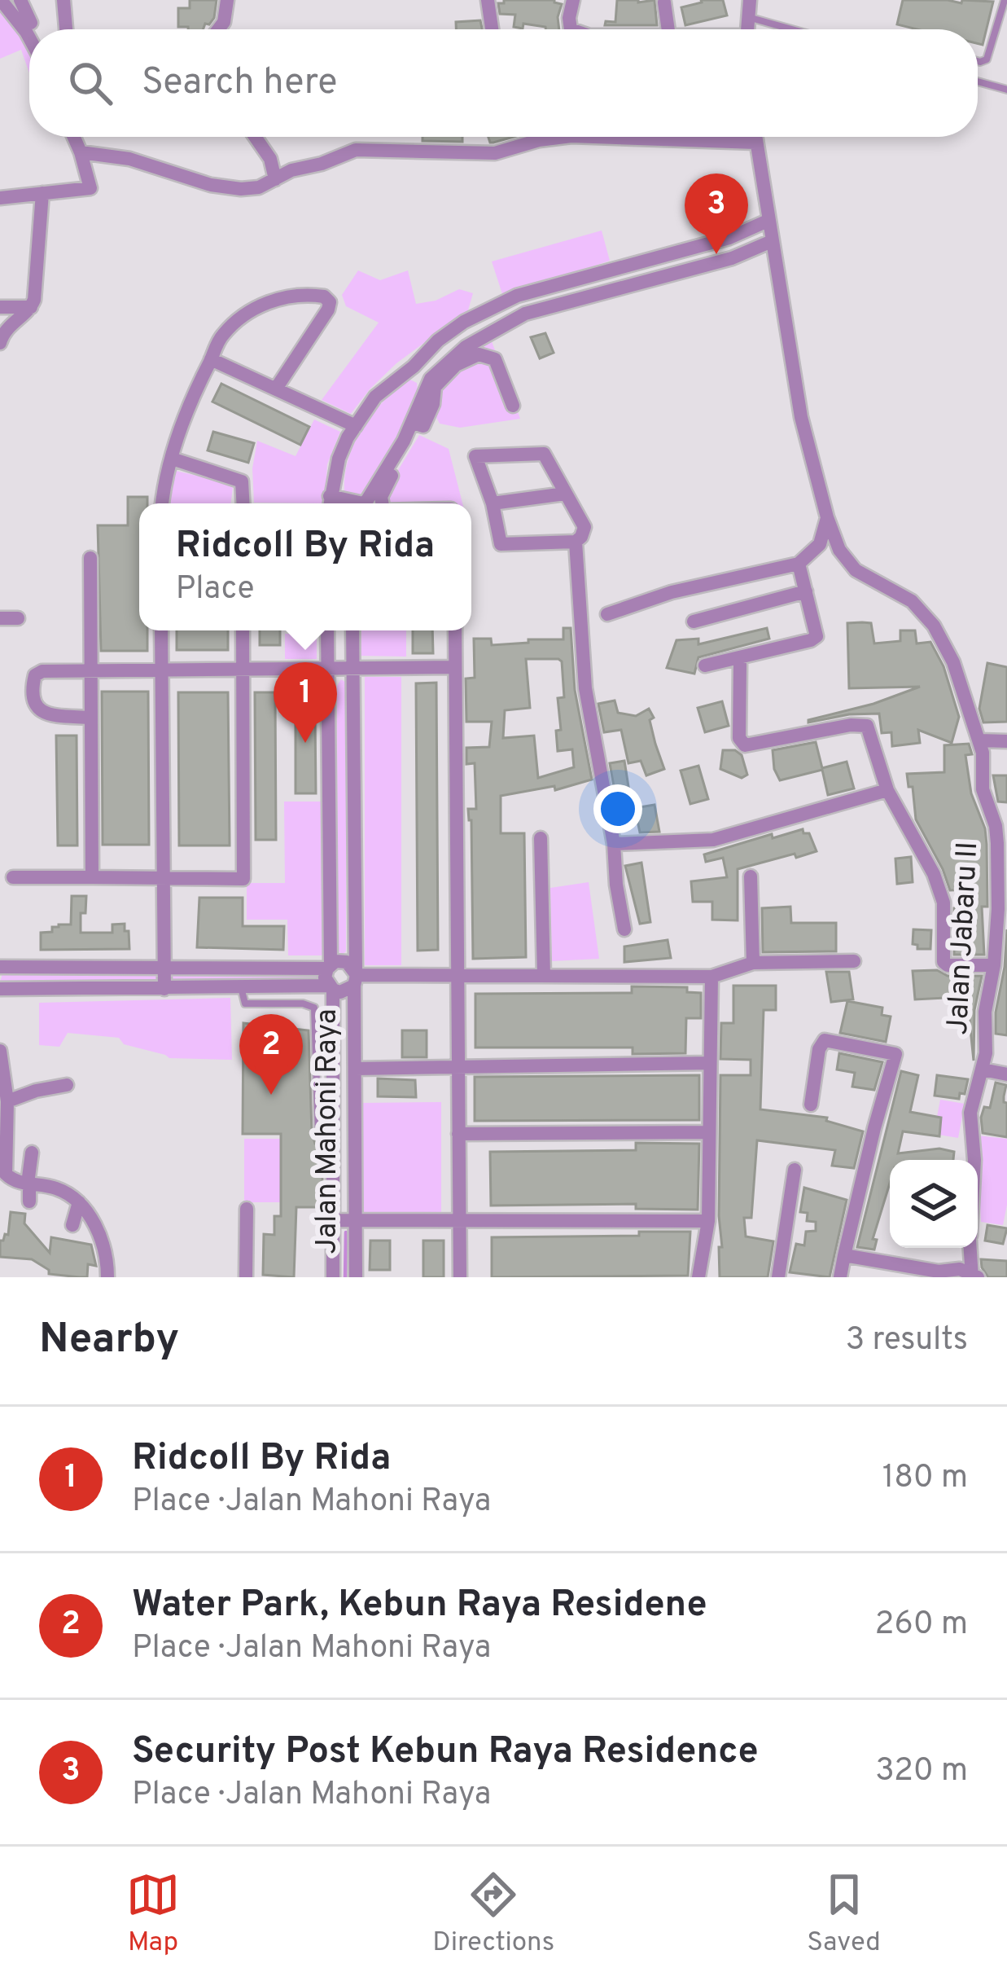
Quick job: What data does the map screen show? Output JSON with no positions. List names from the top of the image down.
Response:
{
  "streets": {
    "street": ["Jalan Jabaru II", "Jalan Mahoni Raya"]
  },
  "page": {
    "search": "Search here",
    "pins": ["3", "1", "2"],
    "popup": ["Ridcoll By Rida", "Place"],
    "heading": ["Nearby", "3 results"],
    "list": [
      {
        "mark": "1",
        "name": "Ridcoll By Rida",
        "note": "Place · Jalan Mahoni Raya",
        "value": "180 m"
      },
      {
        "mark": "2",
        "name": "Water Park, Kebun Raya Residene",
        "note": "Place · Jalan Mahoni Raya",
        "value": "260 m"
      },
      {
        "mark": "3",
        "name": "Security Post Kebun Raya Residence",
        "note": "Place · Jalan Mahoni Raya",
        "value": "320 m"
      }
    ],
    "nav": ["Map", "Directions", "Saved"]
  }
}
